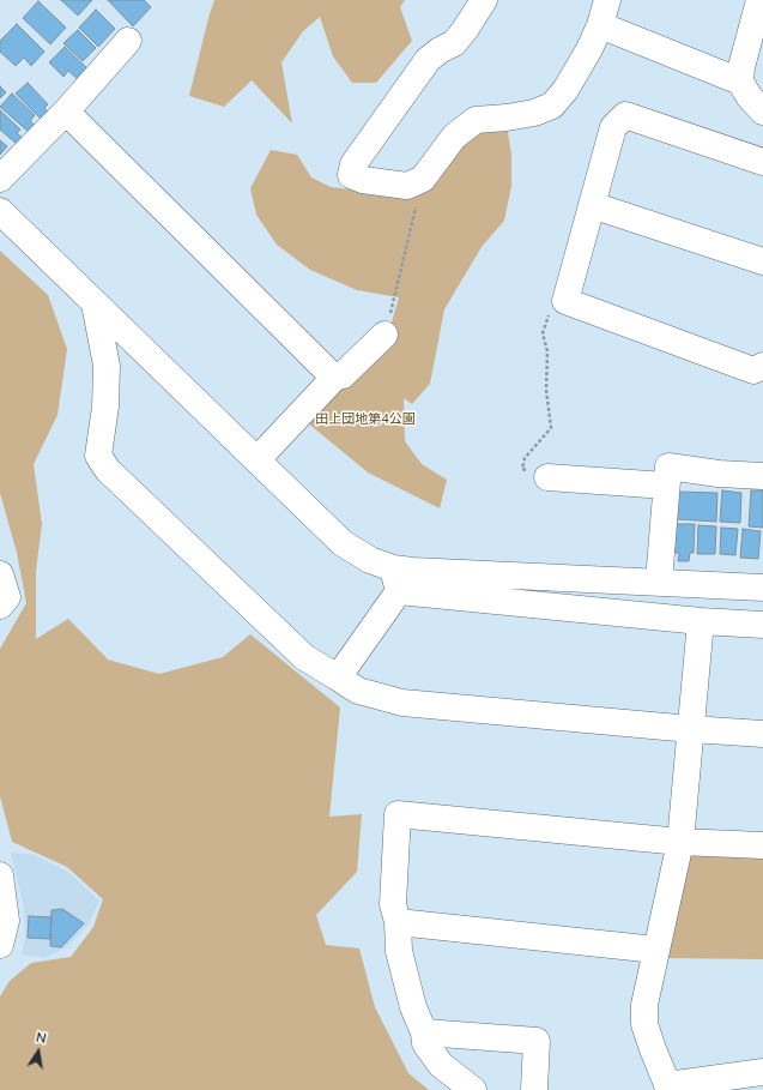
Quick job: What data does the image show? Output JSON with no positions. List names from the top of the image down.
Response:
{
  "parks": ["田上団地第4公園"],
  "north": "top"
}
